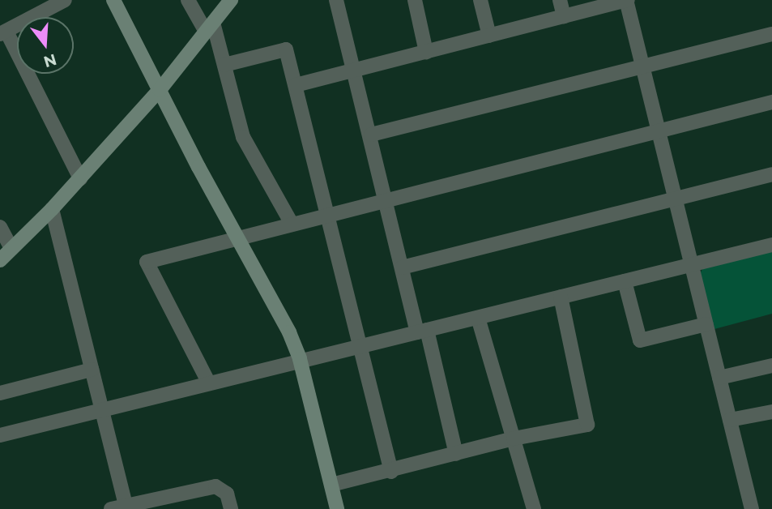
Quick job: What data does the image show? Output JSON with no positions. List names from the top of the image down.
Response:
{
  "north": "bottom"
}
